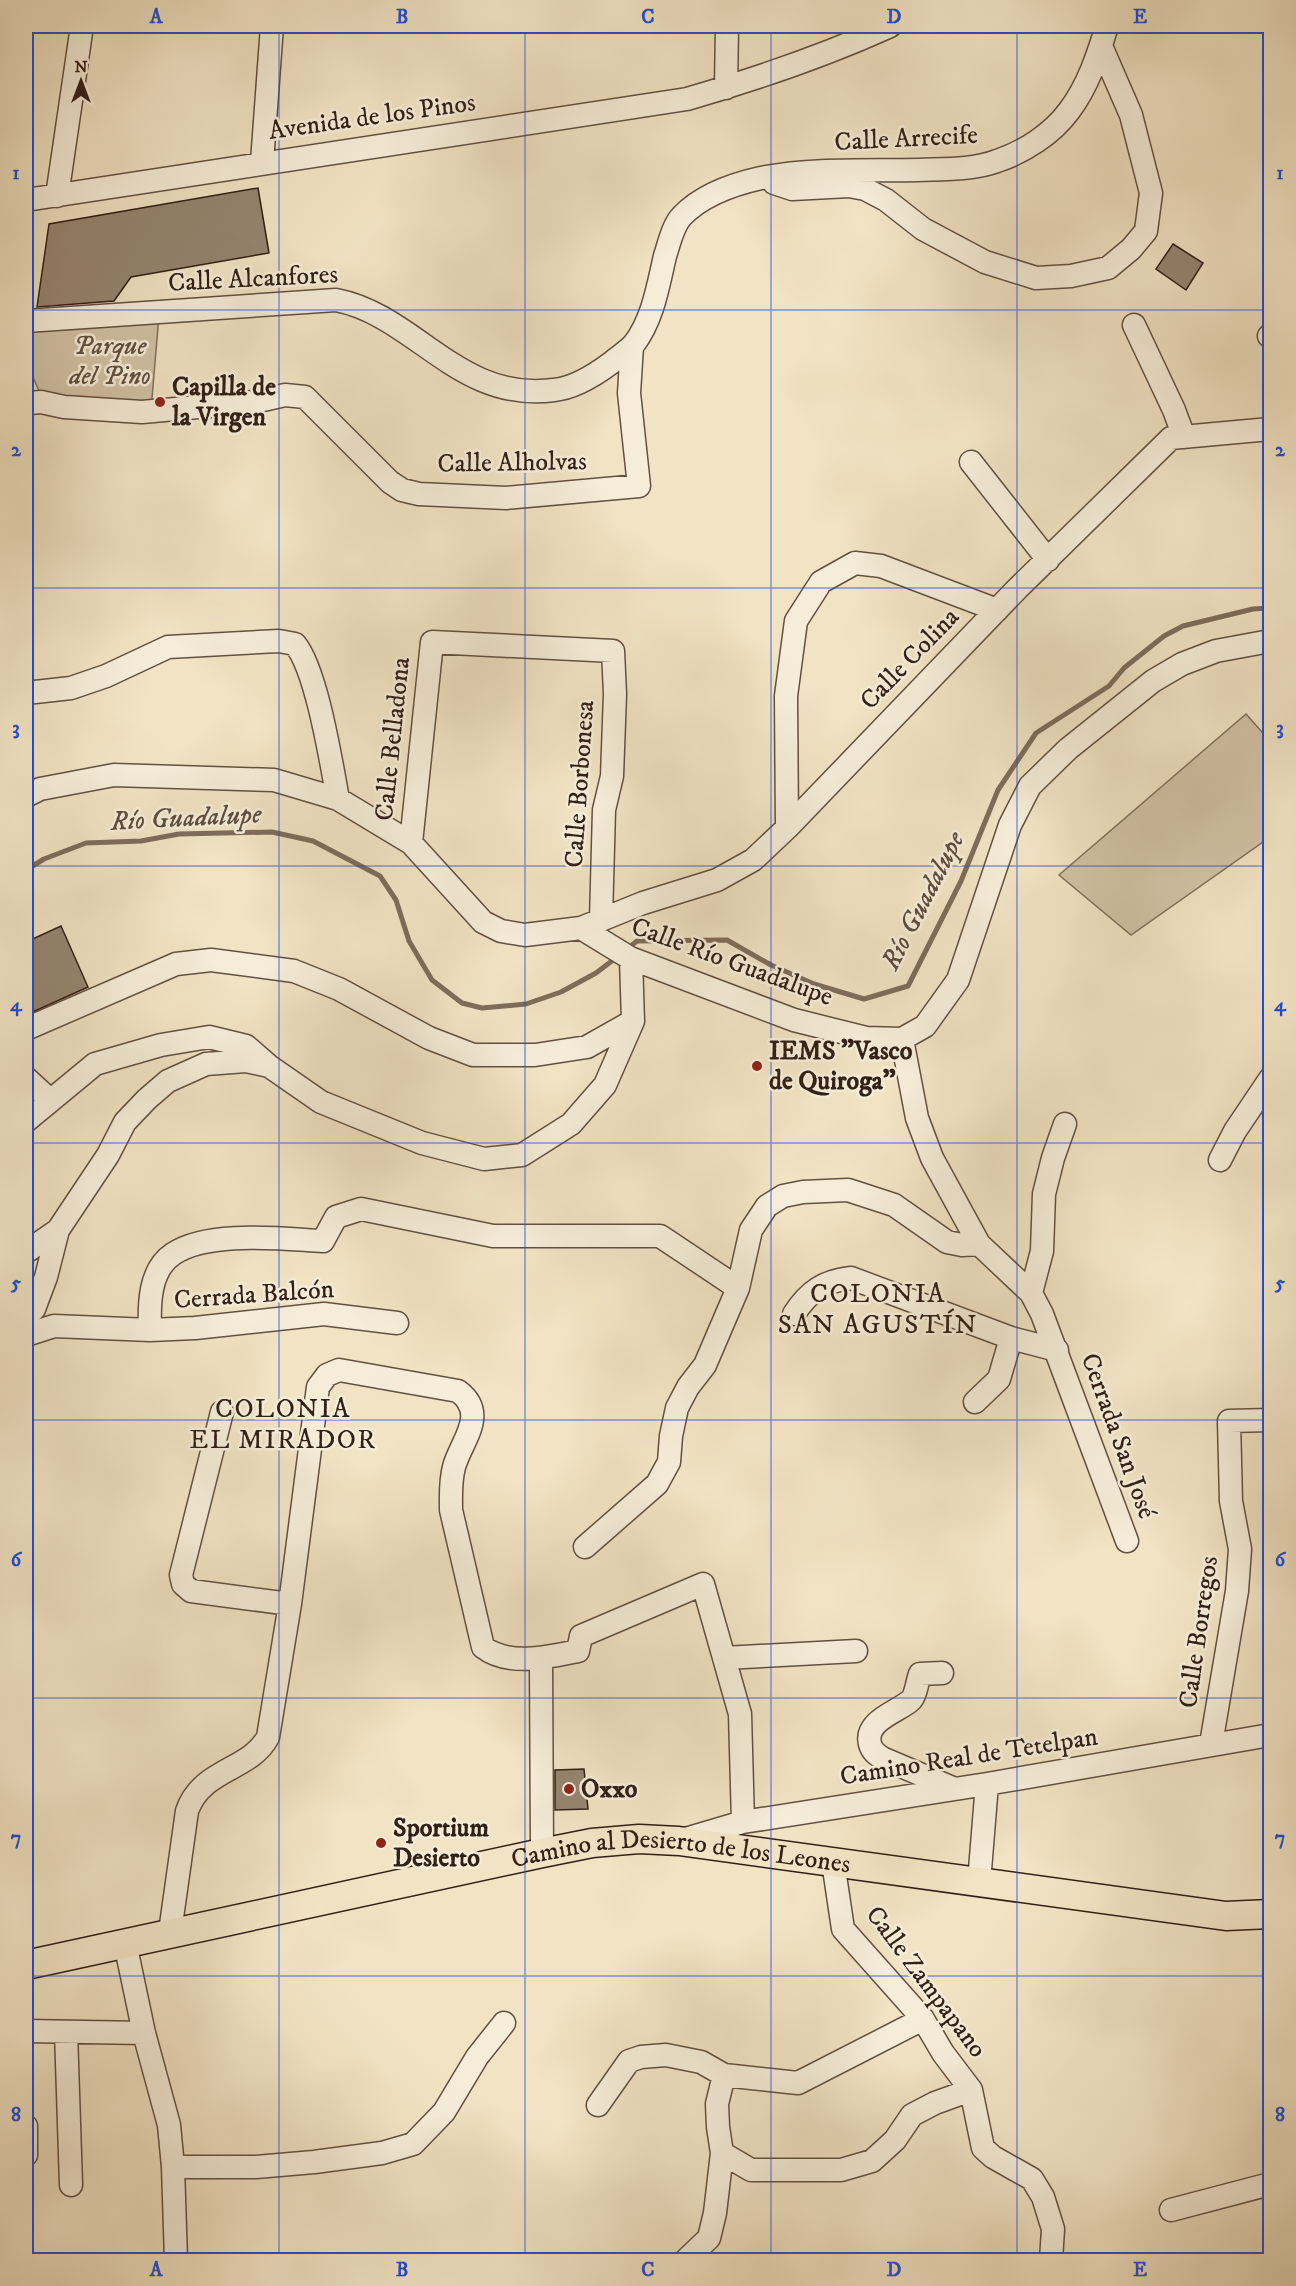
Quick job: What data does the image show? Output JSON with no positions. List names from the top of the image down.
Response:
{
  "streets": {
    "main road": ["Camino al Desierto de los Leones"],
    "street": [
      "Avenida de los Pinos",
      "Calle Arrecife",
      "Calle Alcanfores",
      "Calle Alholvas",
      "Calle Colina",
      "Calle Belladona",
      "Calle Borbonesa",
      "Calle Río Guadalupe",
      "Cerrada Balcón",
      "Cerrada San José",
      "Calle Borregos",
      "Camino Real de Tetelpan",
      "Calle Zampapano"
    ]
  },
  "crossings": [
    ["Calle Arrecife", "Calle Alcanfores"],
    ["Calle Alcanfores", "Calle Alholvas"],
    ["Calle Colina", "Calle Borbonesa"],
    ["Calle Colina", "Calle Río Guadalupe"],
    ["Calle Belladona", "Calle Borbonesa"],
    ["Calle Borbonesa", "Calle Río Guadalupe"],
    ["Calle Borregos", "Camino Real de Tetelpan"],
    ["Camino Real de Tetelpan", "Camino al Desierto de los Leones"],
    ["Camino al Desierto de los Leones", "Calle Zampapano"]
  ],
  "districts": ["COLONIA SAN AGUSTÍN", "COLONIA EL MIRADOR"],
  "water": ["Río Guadalupe"],
  "parks": ["Parque del Pino"],
  "places": [
    "Capilla de la Virgen",
    "IEMS \"Vasco de Quiroga\"",
    "Oxxo",
    "Sportium Desierto"
  ],
  "north": "top",
  "grid": {
    "columns": [
      "A",
      "B",
      "C",
      "D",
      "E"
    ],
    "rows": [
      "1",
      "2",
      "3",
      "4",
      "5",
      "6",
      "7",
      "8"
    ]
  }
}
